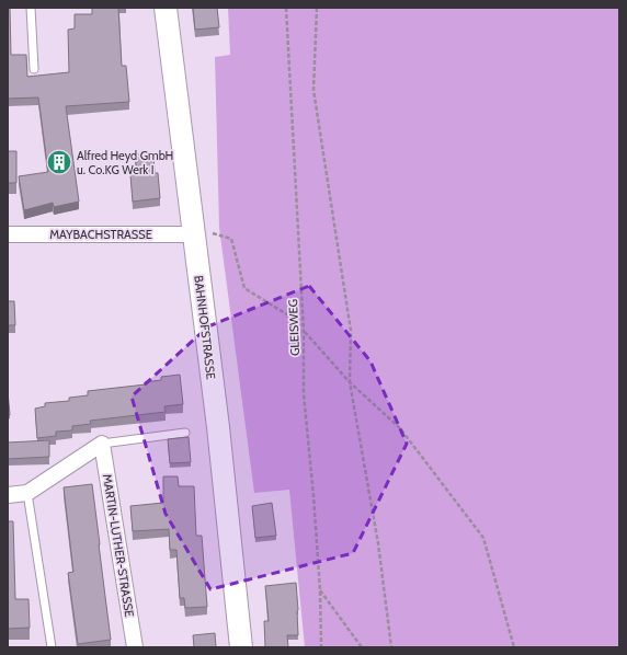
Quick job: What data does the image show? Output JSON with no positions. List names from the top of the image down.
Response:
{
  "streets": {
    "street": ["MAYBACHSTRASSE", "BAHNHOFSTRASSE", "MARTIN-LUTHER-STRASSE"],
    "path": ["GLEISWEG"]
  },
  "crossings": [
    ["MAYBACHSTRASSE", "BAHNHOFSTRASSE"]
  ],
  "places": {
    "building": ["Alfred Heyd GmbH u. Co.KG Werk I"]
  }
}
